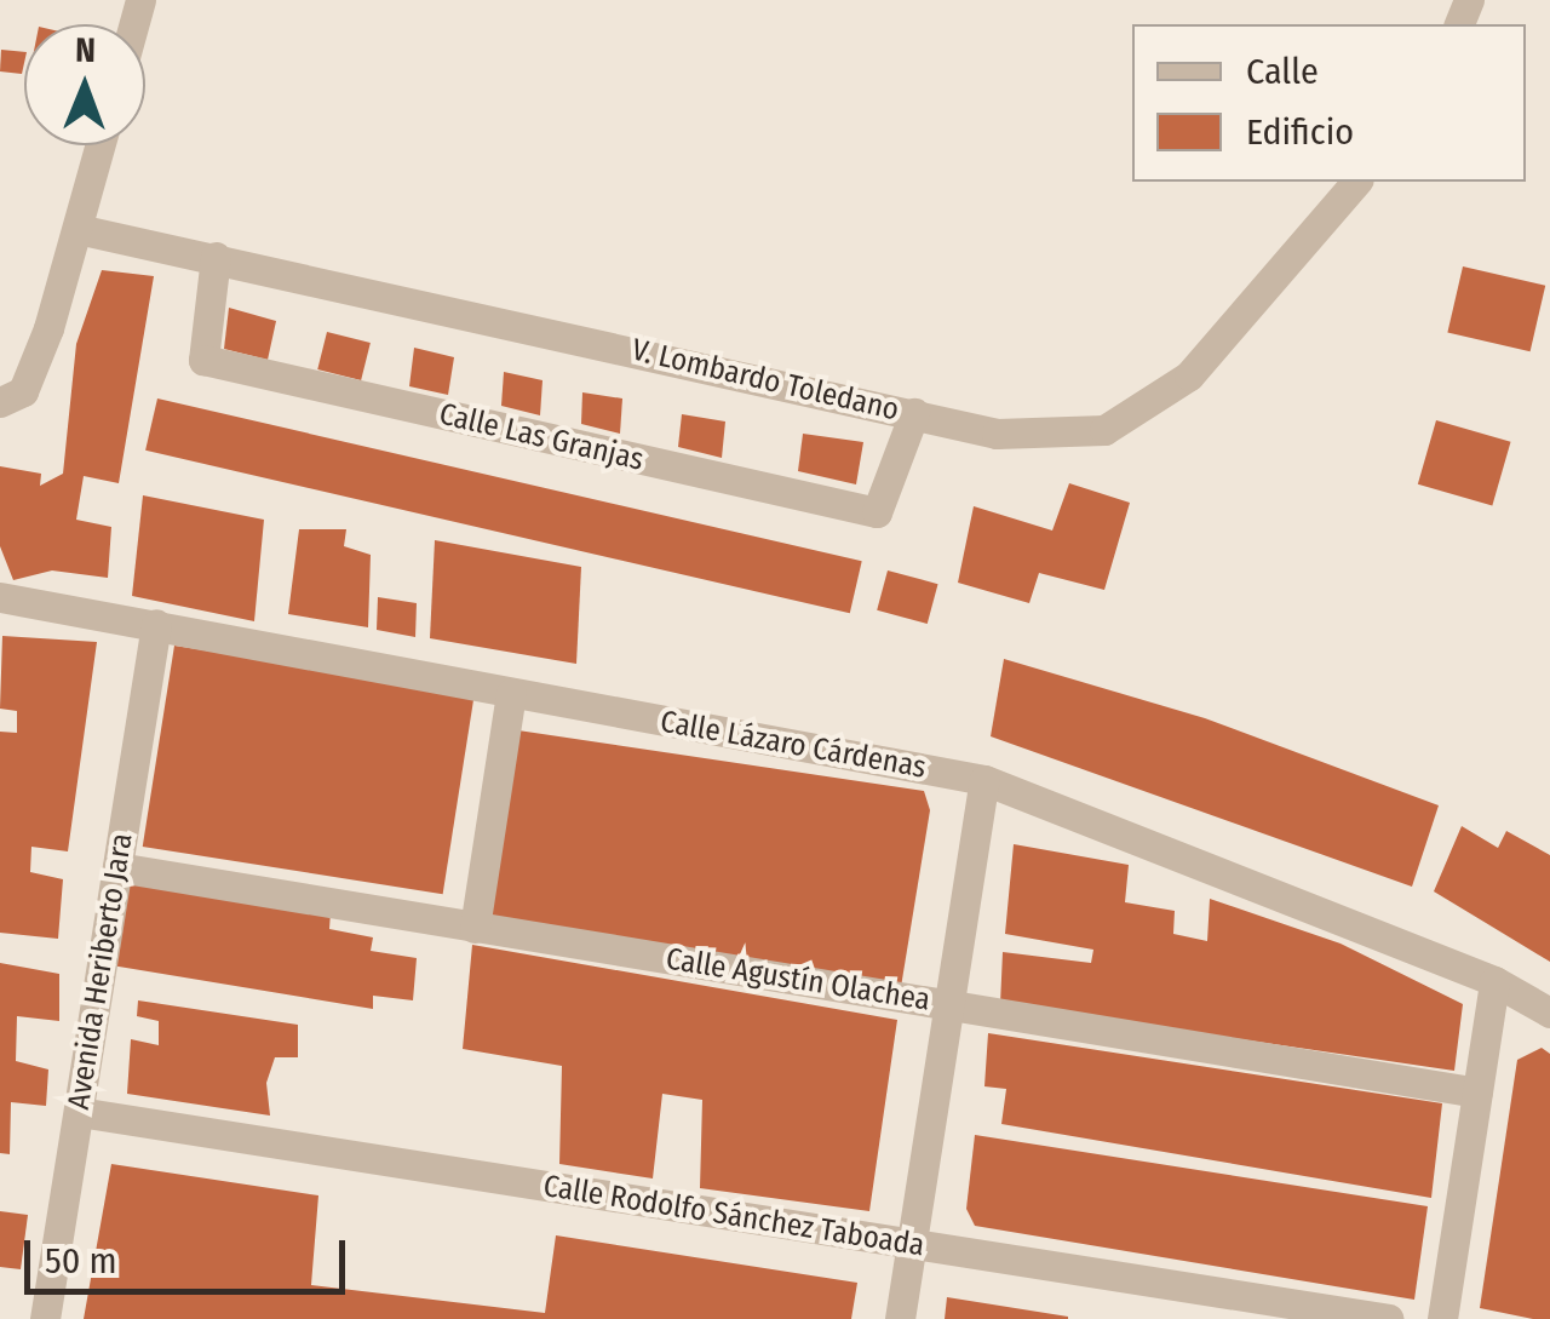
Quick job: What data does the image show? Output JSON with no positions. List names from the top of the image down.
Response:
{
  "streets": {
    "street": [
      "V. Lombardo Toledano",
      "Calle Las Granjas",
      "Calle Lázaro Cárdenas",
      "Avenida Heriberto Jara",
      "Calle Agustín Olachea",
      "Calle Rodolfo Sánchez Taboada"
    ]
  },
  "crossings": [
    ["V. Lombardo Toledano", "Calle Las Granjas"],
    ["Calle Lázaro Cárdenas", "Avenida Heriberto Jara"],
    ["Avenida Heriberto Jara", "Calle Agustín Olachea"],
    ["Avenida Heriberto Jara", "Calle Rodolfo Sánchez Taboada"]
  ],
  "legend": ["Calle", "Edificio"],
  "scale_bar": "50 m",
  "north": "top"
}
